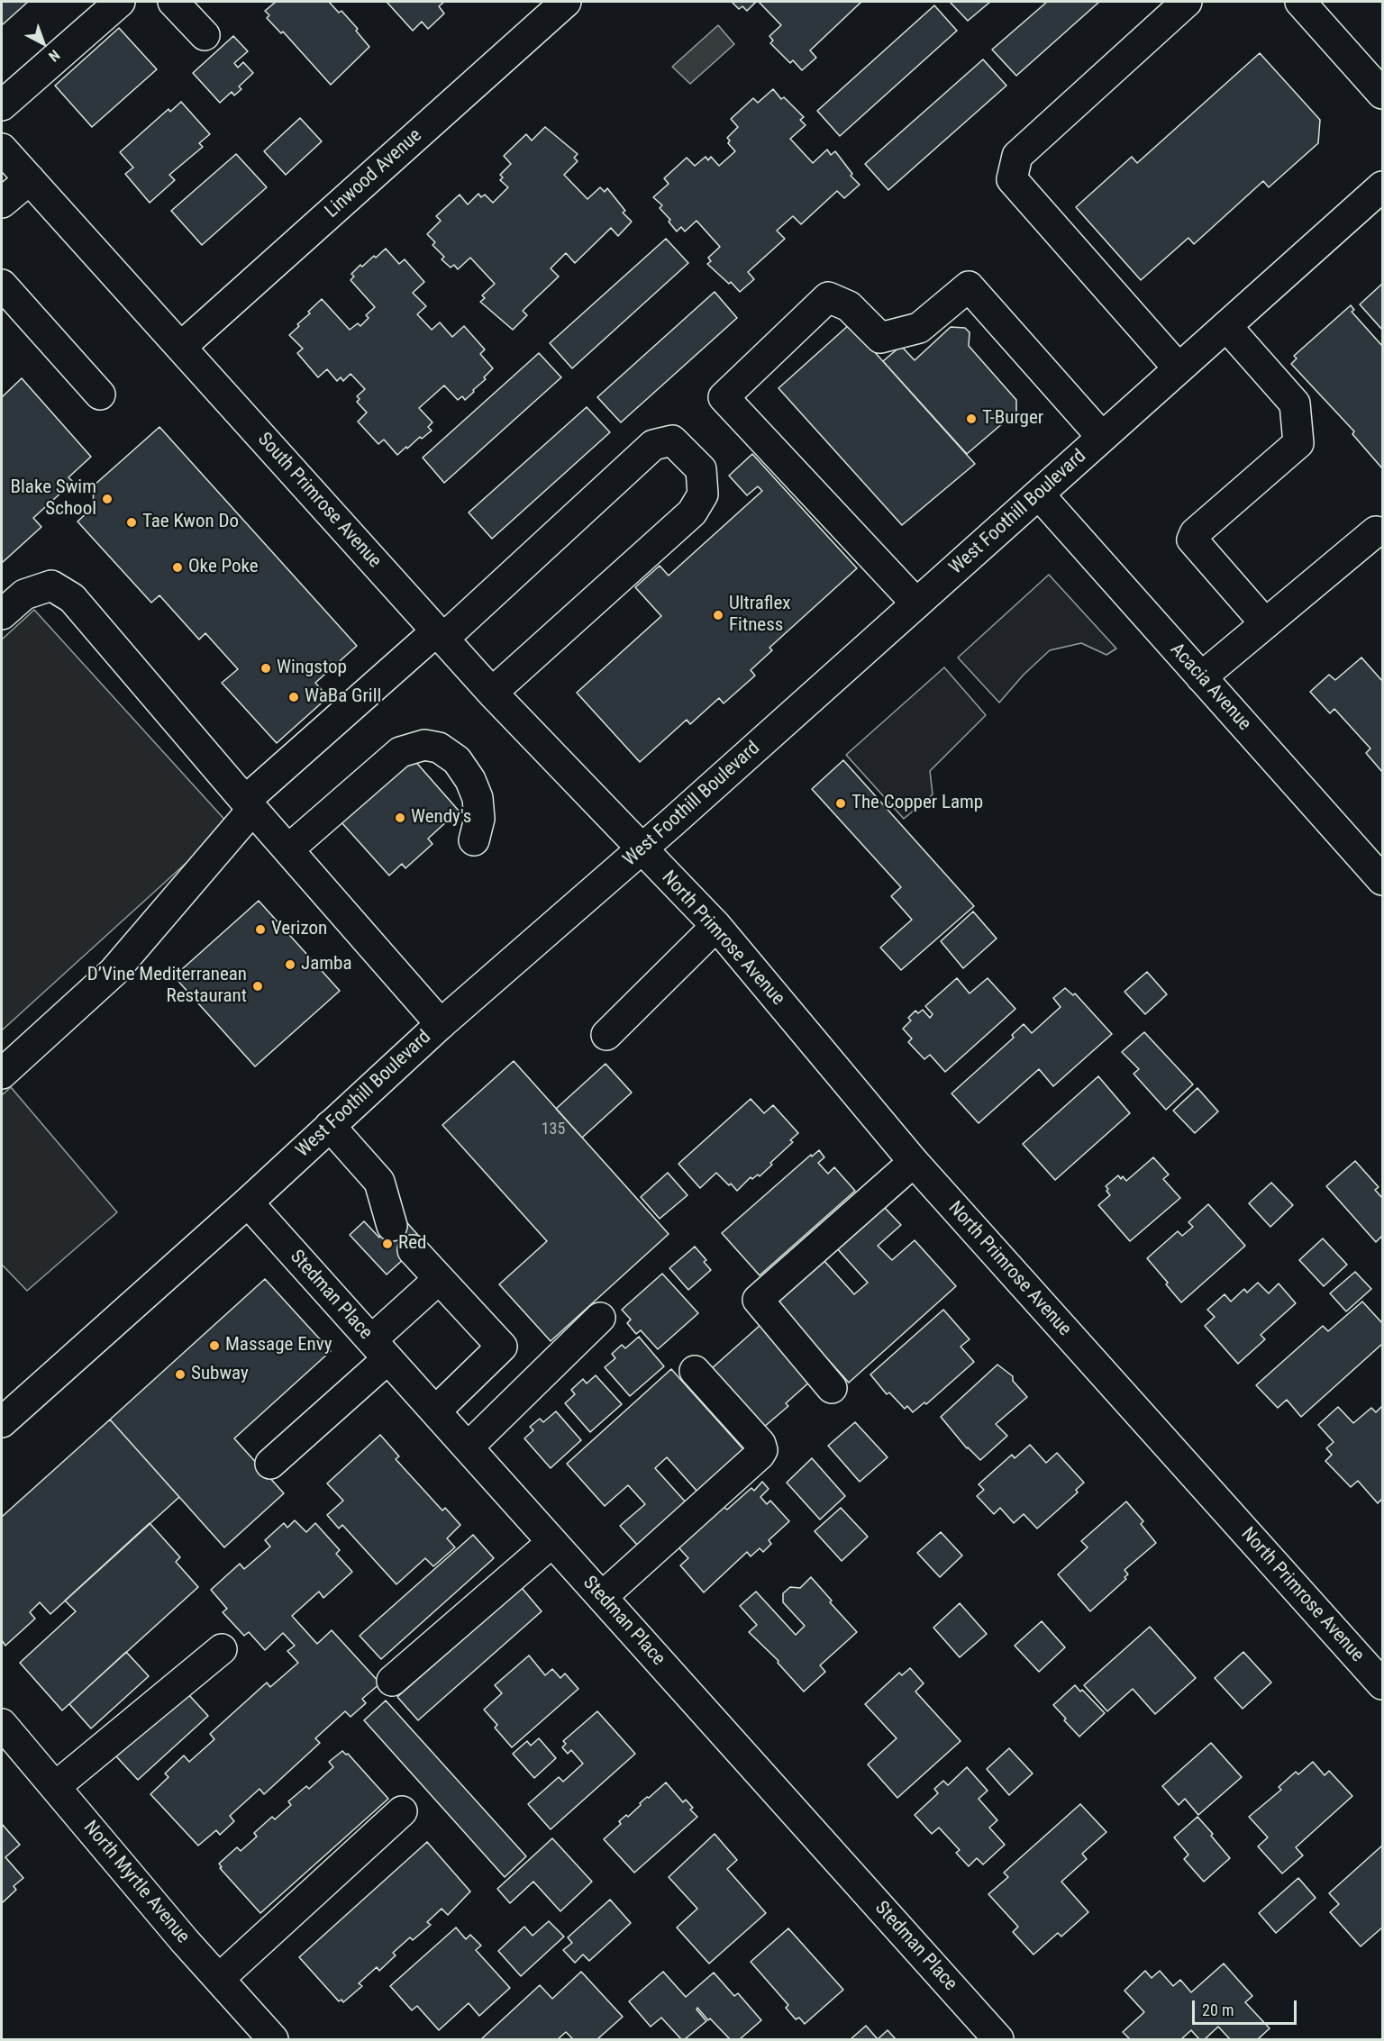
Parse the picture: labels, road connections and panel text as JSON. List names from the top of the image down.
{
  "streets": {
    "street": [
      "Linwood Avenue",
      "South Primrose Avenue",
      "West Foothill Boulevard",
      "Acacia Avenue",
      "North Primrose Avenue",
      "Stedman Place",
      "North Myrtle Avenue"
    ]
  },
  "crossings": [
    ["Linwood Avenue", "South Primrose Avenue"],
    ["South Primrose Avenue", "West Foothill Boulevard"],
    ["South Primrose Avenue", "North Primrose Avenue"],
    ["West Foothill Boulevard", "Acacia Avenue"],
    ["West Foothill Boulevard", "North Primrose Avenue"],
    ["West Foothill Boulevard", "Stedman Place"]
  ],
  "places": [
    "T-Burger",
    "Blake Swim School",
    "Tae Kwon Do",
    "Oke Poke",
    "Ultraflex Fitness",
    "Wingstop",
    "WaBa Grill",
    "The Copper Lamp",
    "Wendy's",
    "Verizon",
    "Jamba",
    "D’Vine Mediterranean Restaurant",
    "Red",
    "Massage Envy",
    "Subway"
  ],
  "house_numbers": ["135"],
  "scale_bar": "20 m",
  "north": "bottom right"
}
